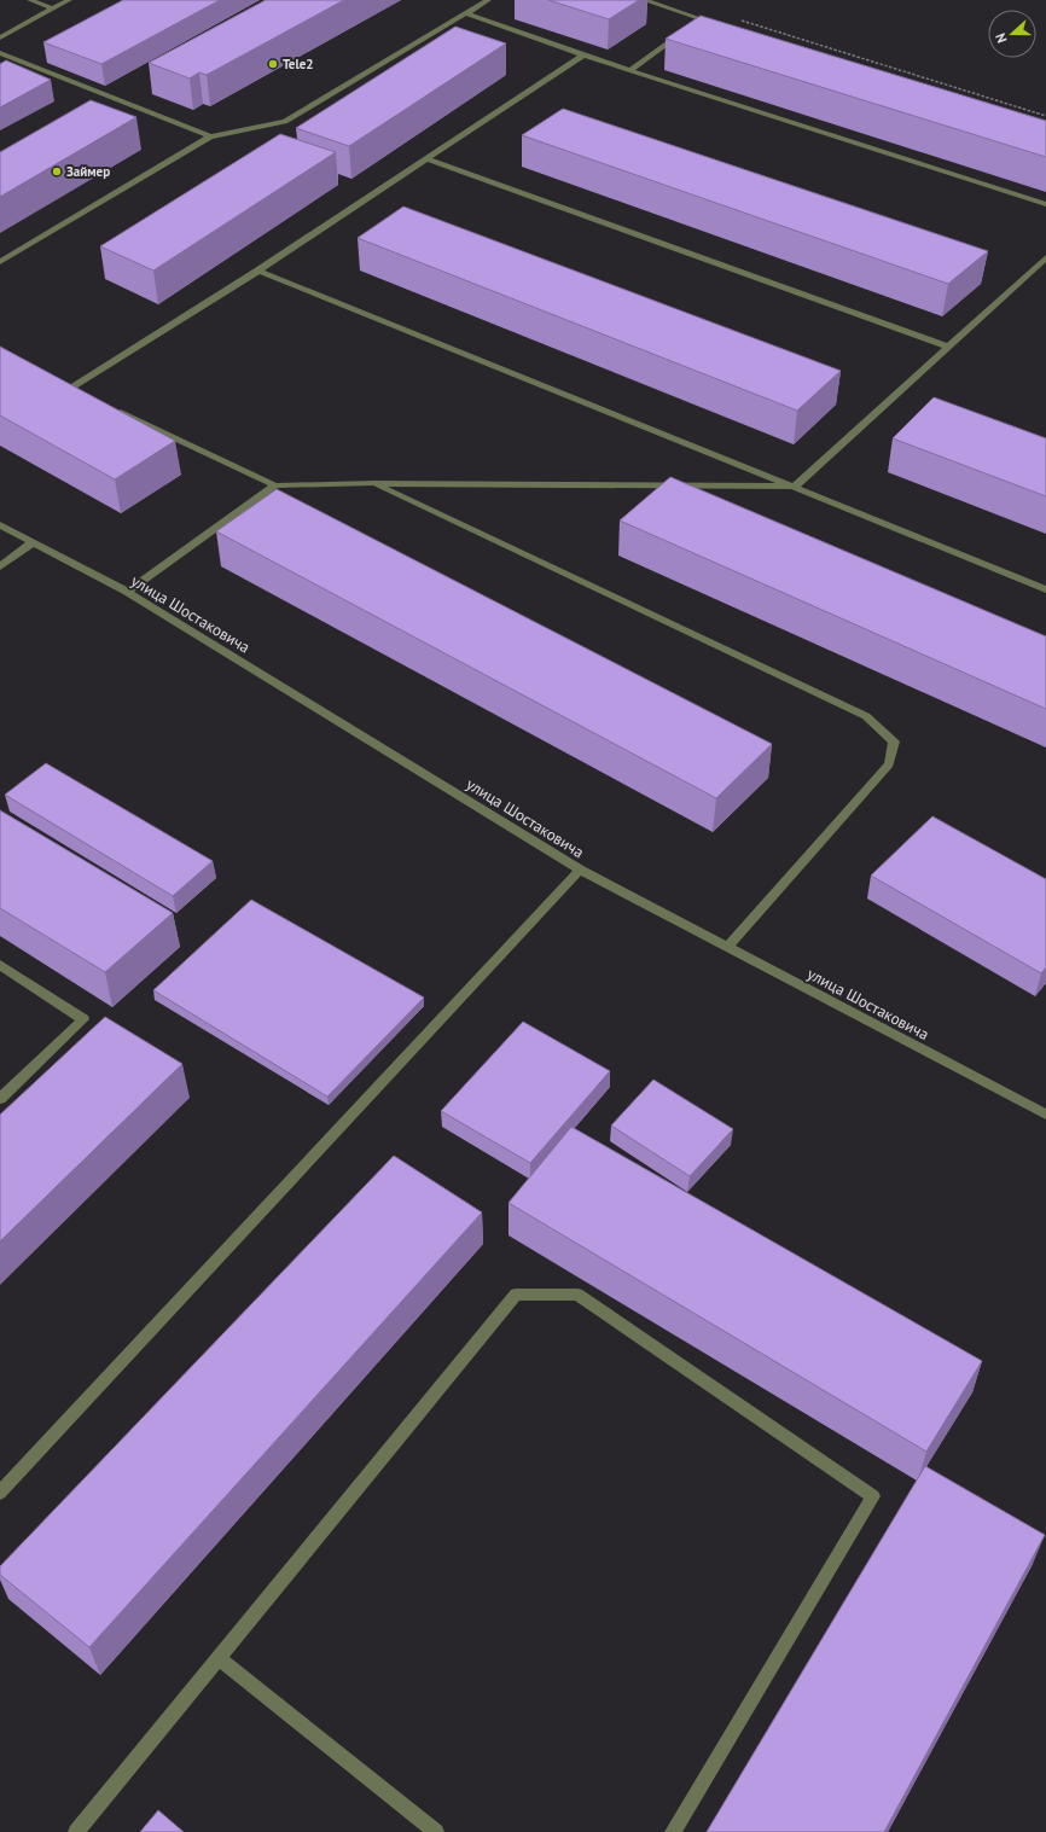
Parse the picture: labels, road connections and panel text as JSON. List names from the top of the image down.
{
  "streets": {
    "street": ["улица Шостаковича"]
  },
  "places": ["Tele2", "Займер"],
  "north": "left"
}
